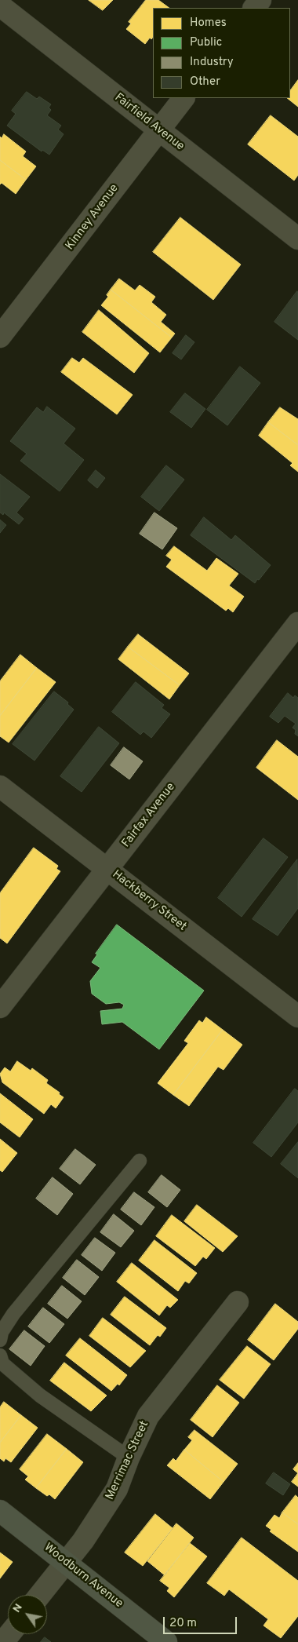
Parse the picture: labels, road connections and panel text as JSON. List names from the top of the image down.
{
  "streets": {
    "street": [
      "Fairfield Avenue",
      "Kinney Avenue",
      "Fairfax Avenue",
      "Hackberry Street",
      "Merrimac Street",
      "Woodburn Avenue"
    ]
  },
  "crossings": [
    ["Fairfield Avenue", "Kinney Avenue"],
    ["Fairfax Avenue", "Hackberry Street"],
    ["Merrimac Street", "Woodburn Avenue"]
  ],
  "legend": [
    "Homes",
    "Public",
    "Industry",
    "Other"
  ],
  "scale_bar": "20 m",
  "north": "top left"
}
